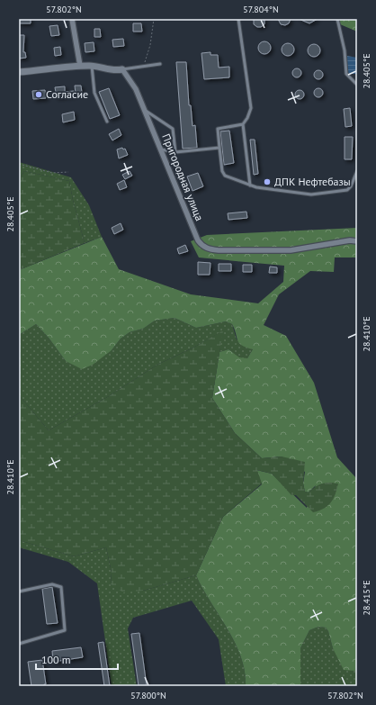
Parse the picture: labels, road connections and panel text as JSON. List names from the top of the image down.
{
  "streets": {
    "street": ["Пригородная улица"]
  },
  "places": ["Согласие", "ДПК Нефтебазы"],
  "scale_bar": "100 m",
  "coordinates": [
    "57.802°N",
    "57.804°N",
    "28.405°E",
    "28.410°E",
    "28.415°E",
    "57.800°N"
  ]
}
